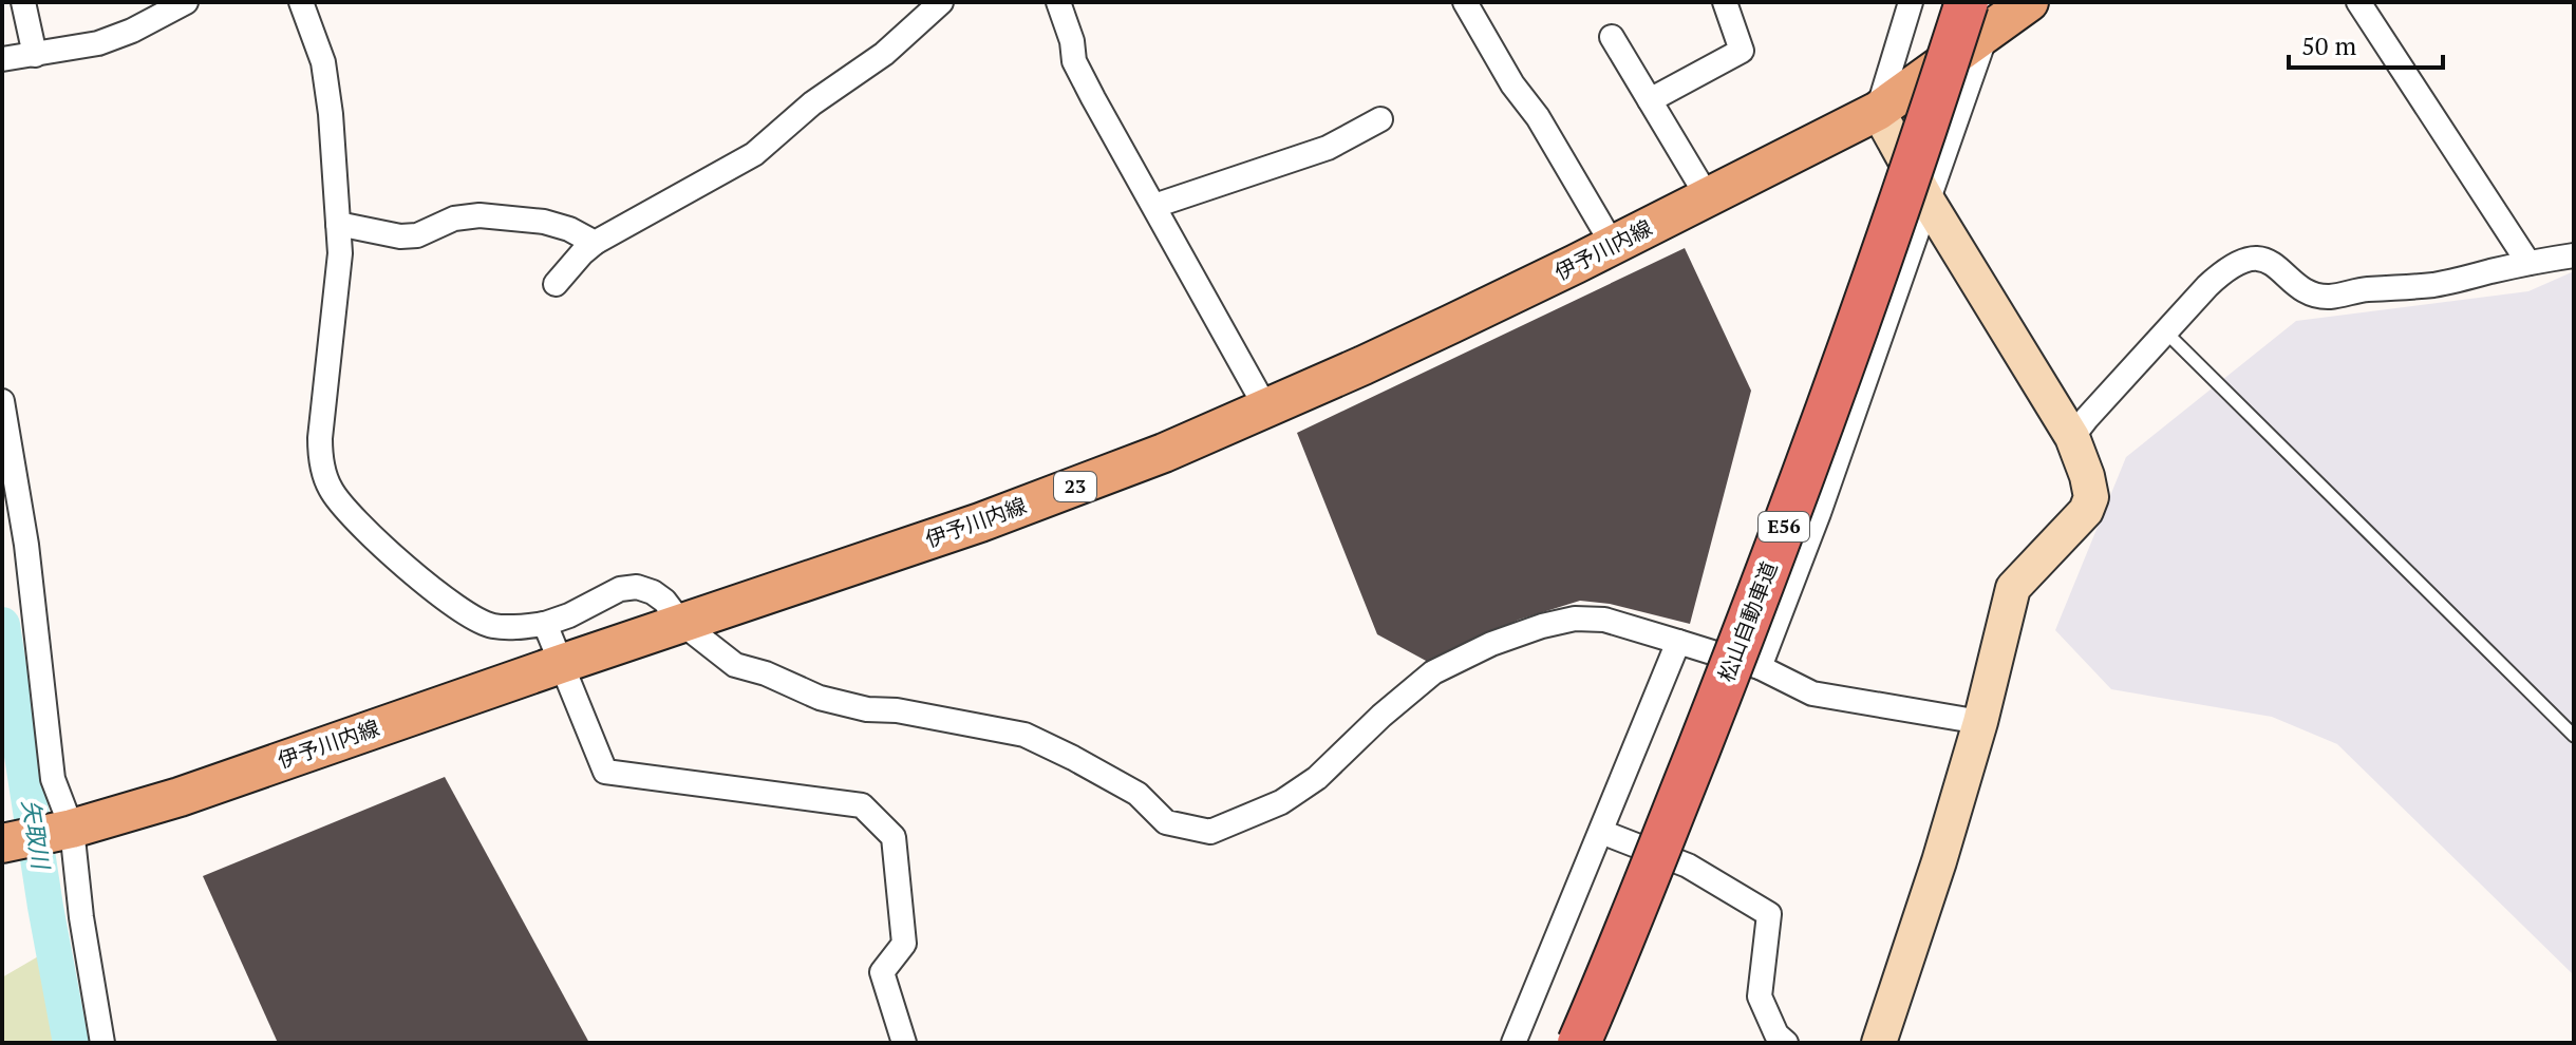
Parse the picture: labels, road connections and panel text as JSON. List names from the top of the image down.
{
  "streets": {
    "highway": ["E56", "松山自動車道"],
    "main road": ["伊予川内線", "23"]
  },
  "crossings": [
    ["伊予川内線", "松山自動車道"]
  ],
  "water": ["矢取川"],
  "scale_bar": "50 m"
}
